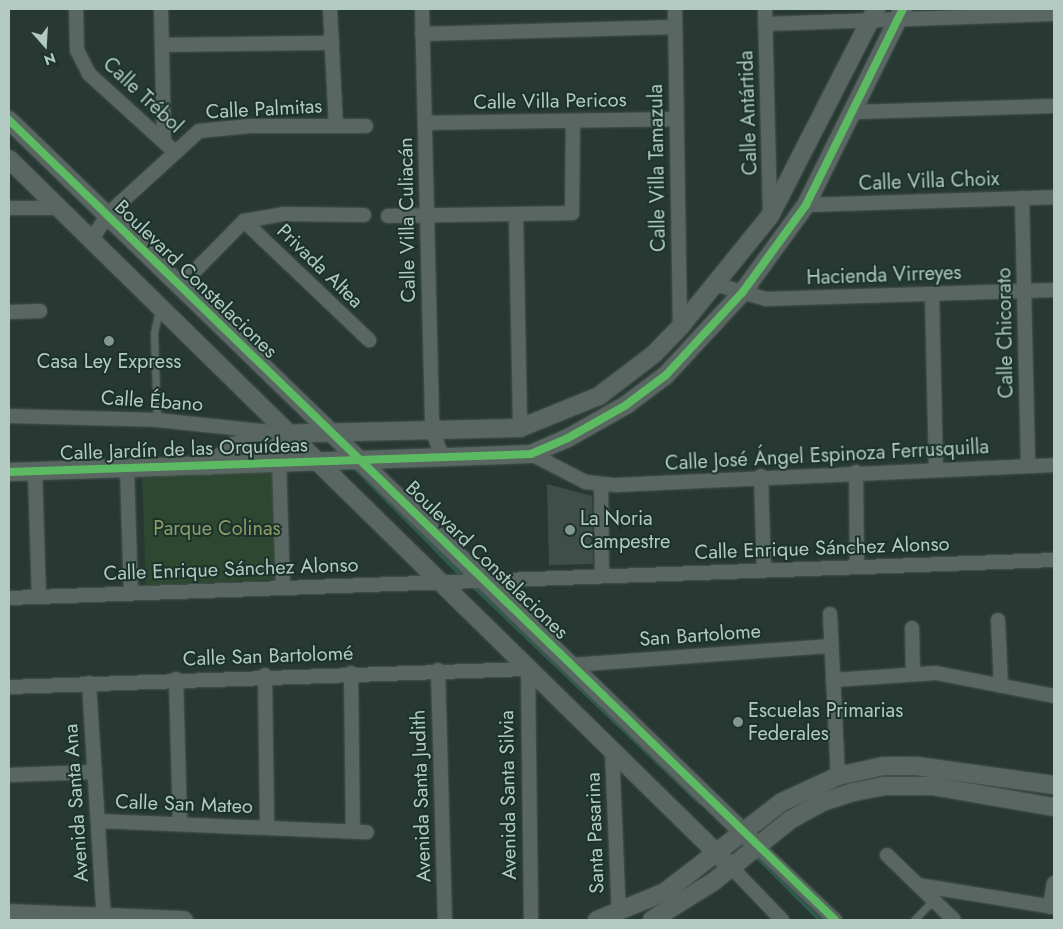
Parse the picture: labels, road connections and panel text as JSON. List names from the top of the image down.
{
  "streets": {
    "street": [
      "Calle Trébol",
      "Calle Villa Pericos",
      "Calle Palmitas",
      "Calle Antártida",
      "Calle Villa Tamazula",
      "Calle Villa Choix",
      "Calle Villa Culiacán",
      "Privada Altea",
      "Hacienda Virreyes",
      "Boulevard Constelaciones",
      "Calle Chicorato",
      "Calle Ébano",
      "Calle Jardín de las Orquídeas",
      "Calle José Ángel Espinoza Ferrusquilla",
      "Calle Enrique Sánchez Alonso",
      "San Bartolome",
      "Calle San Bartolomé",
      "Avenida Santa Silvia",
      "Avenida Santa Judith",
      "Avenida Santa Ana",
      "Calle San Mateo",
      "Santa Pasarina"
    ]
  },
  "crossings": [
    ["Calle Trébol", "Calle Palmitas"],
    ["Calle Villa Pericos", "Calle Villa Tamazula"],
    ["Calle Villa Pericos", "Calle Villa Culiacán"],
    ["Calle Palmitas", "Boulevard Constelaciones"],
    ["Calle Villa Choix", "Calle Chicorato"],
    ["Calle Villa Culiacán", "Calle Jardín de las Orquídeas"],
    ["Hacienda Virreyes", "Calle Chicorato"],
    ["Boulevard Constelaciones", "Calle Ébano"],
    ["Boulevard Constelaciones", "Calle Jardín de las Orquídeas"],
    ["Boulevard Constelaciones", "Calle Enrique Sánchez Alonso"],
    ["Boulevard Constelaciones", "San Bartolome"],
    ["Boulevard Constelaciones", "Calle San Bartolomé"],
    ["Boulevard Constelaciones", "Avenida Santa Silvia"],
    ["Boulevard Constelaciones", "Santa Pasarina"],
    ["Calle Chicorato", "Calle José Ángel Espinoza Ferrusquilla"],
    ["Calle Ébano", "Calle Jardín de las Orquídeas"],
    ["Calle Jardín de las Orquídeas", "Calle José Ángel Espinoza Ferrusquilla"],
    ["Calle San Bartolomé", "Avenida Santa Silvia"],
    ["Calle San Bartolomé", "Avenida Santa Judith"],
    ["Calle San Bartolomé", "Avenida Santa Ana"],
    ["Calle San Bartolomé", "Calle San Mateo"],
    ["Avenida Santa Ana", "Calle San Mateo"]
  ],
  "parks": ["Parque Colinas"],
  "places": ["Casa Ley Express", "La Noria Campestre", "Escuelas Primarias Federales"],
  "north": "bottom"
}
